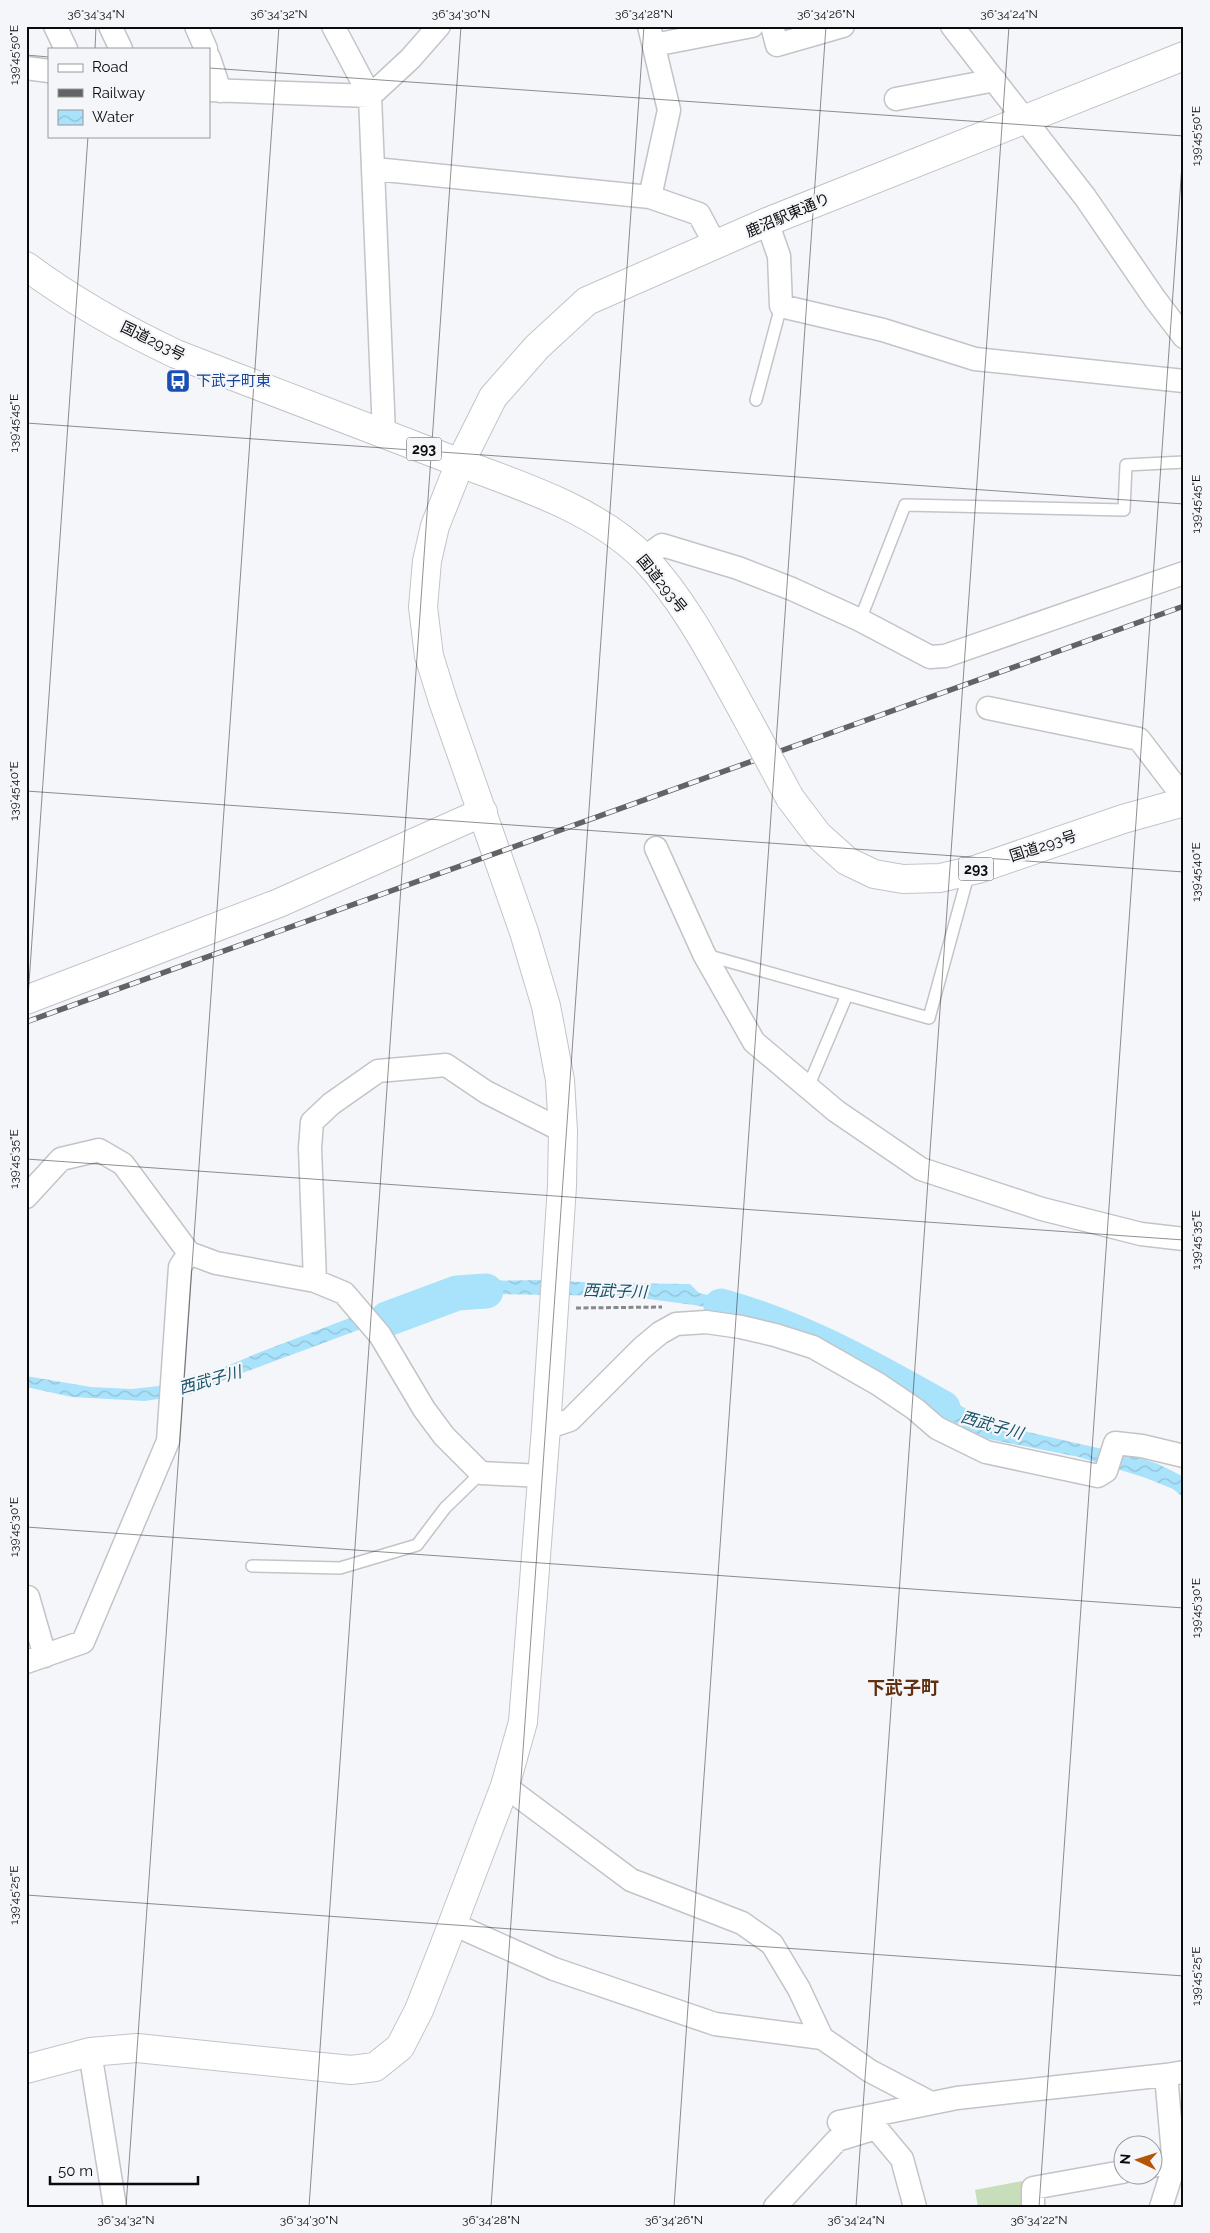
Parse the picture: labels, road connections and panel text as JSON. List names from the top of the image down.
{
  "streets": {
    "main road": ["鹿沼駅東通り", "国道293号", "293"]
  },
  "crossings": [
    ["鹿沼駅東通り", "国道293号"]
  ],
  "districts": ["下武子町"],
  "water": ["西武子川"],
  "places": {
    "bus stop": ["下武子町東"]
  },
  "legend": ["Road", "Railway", "Water"],
  "scale_bar": "50 m",
  "north": "left",
  "coordinates": [
    "36°34'34\"N",
    "36°34'32\"N",
    "36°34'30\"N",
    "36°34'28\"N",
    "36°34'26\"N",
    "36°34'24\"N",
    "139°45'50\"E",
    "139°45'45\"E",
    "139°45'40\"E",
    "139°45'35\"E",
    "139°45'30\"E",
    "139°45'25\"E",
    "36°34'22\"N"
  ]
}
